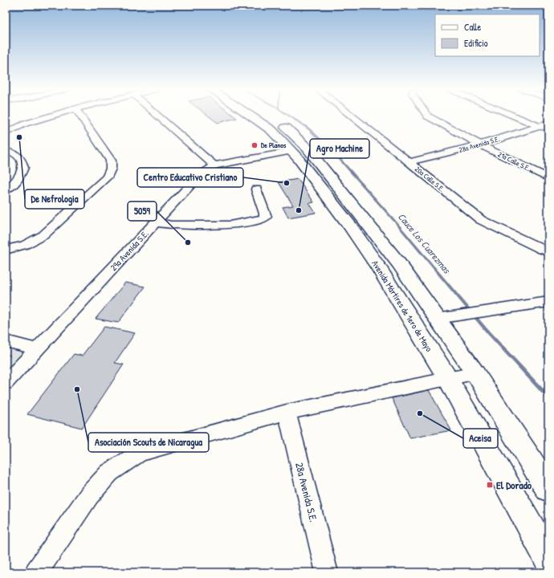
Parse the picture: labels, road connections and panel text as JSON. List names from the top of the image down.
{
  "streets": {
    "main road": ["Avenida Mártires de 1ero de Mayo"],
    "street": [
      "28a Avenida S.E.",
      "21a Calle S.E.",
      "20a Calle S.E.",
      "29a Avenida S.E."
    ]
  },
  "crossings": [
    ["28a Avenida S.E.", "21a Calle S.E."],
    ["28a Avenida S.E.", "20a Calle S.E."],
    ["29a Avenida S.E.", "Avenida Mártires de 1ero de Mayo"]
  ],
  "water": ["Cauce Los Cuarezmas"],
  "places": {
    "other": [
      "De Nefrologia",
      "De Planos",
      "Centro Educativo Cristiano",
      "Agro Machine",
      "5059",
      "Asociación Scouts de Nicaragua",
      "Aceisa"
    ],
    "transit": ["El Dorado"]
  },
  "legend": ["Calle", "Edificio"]
}
